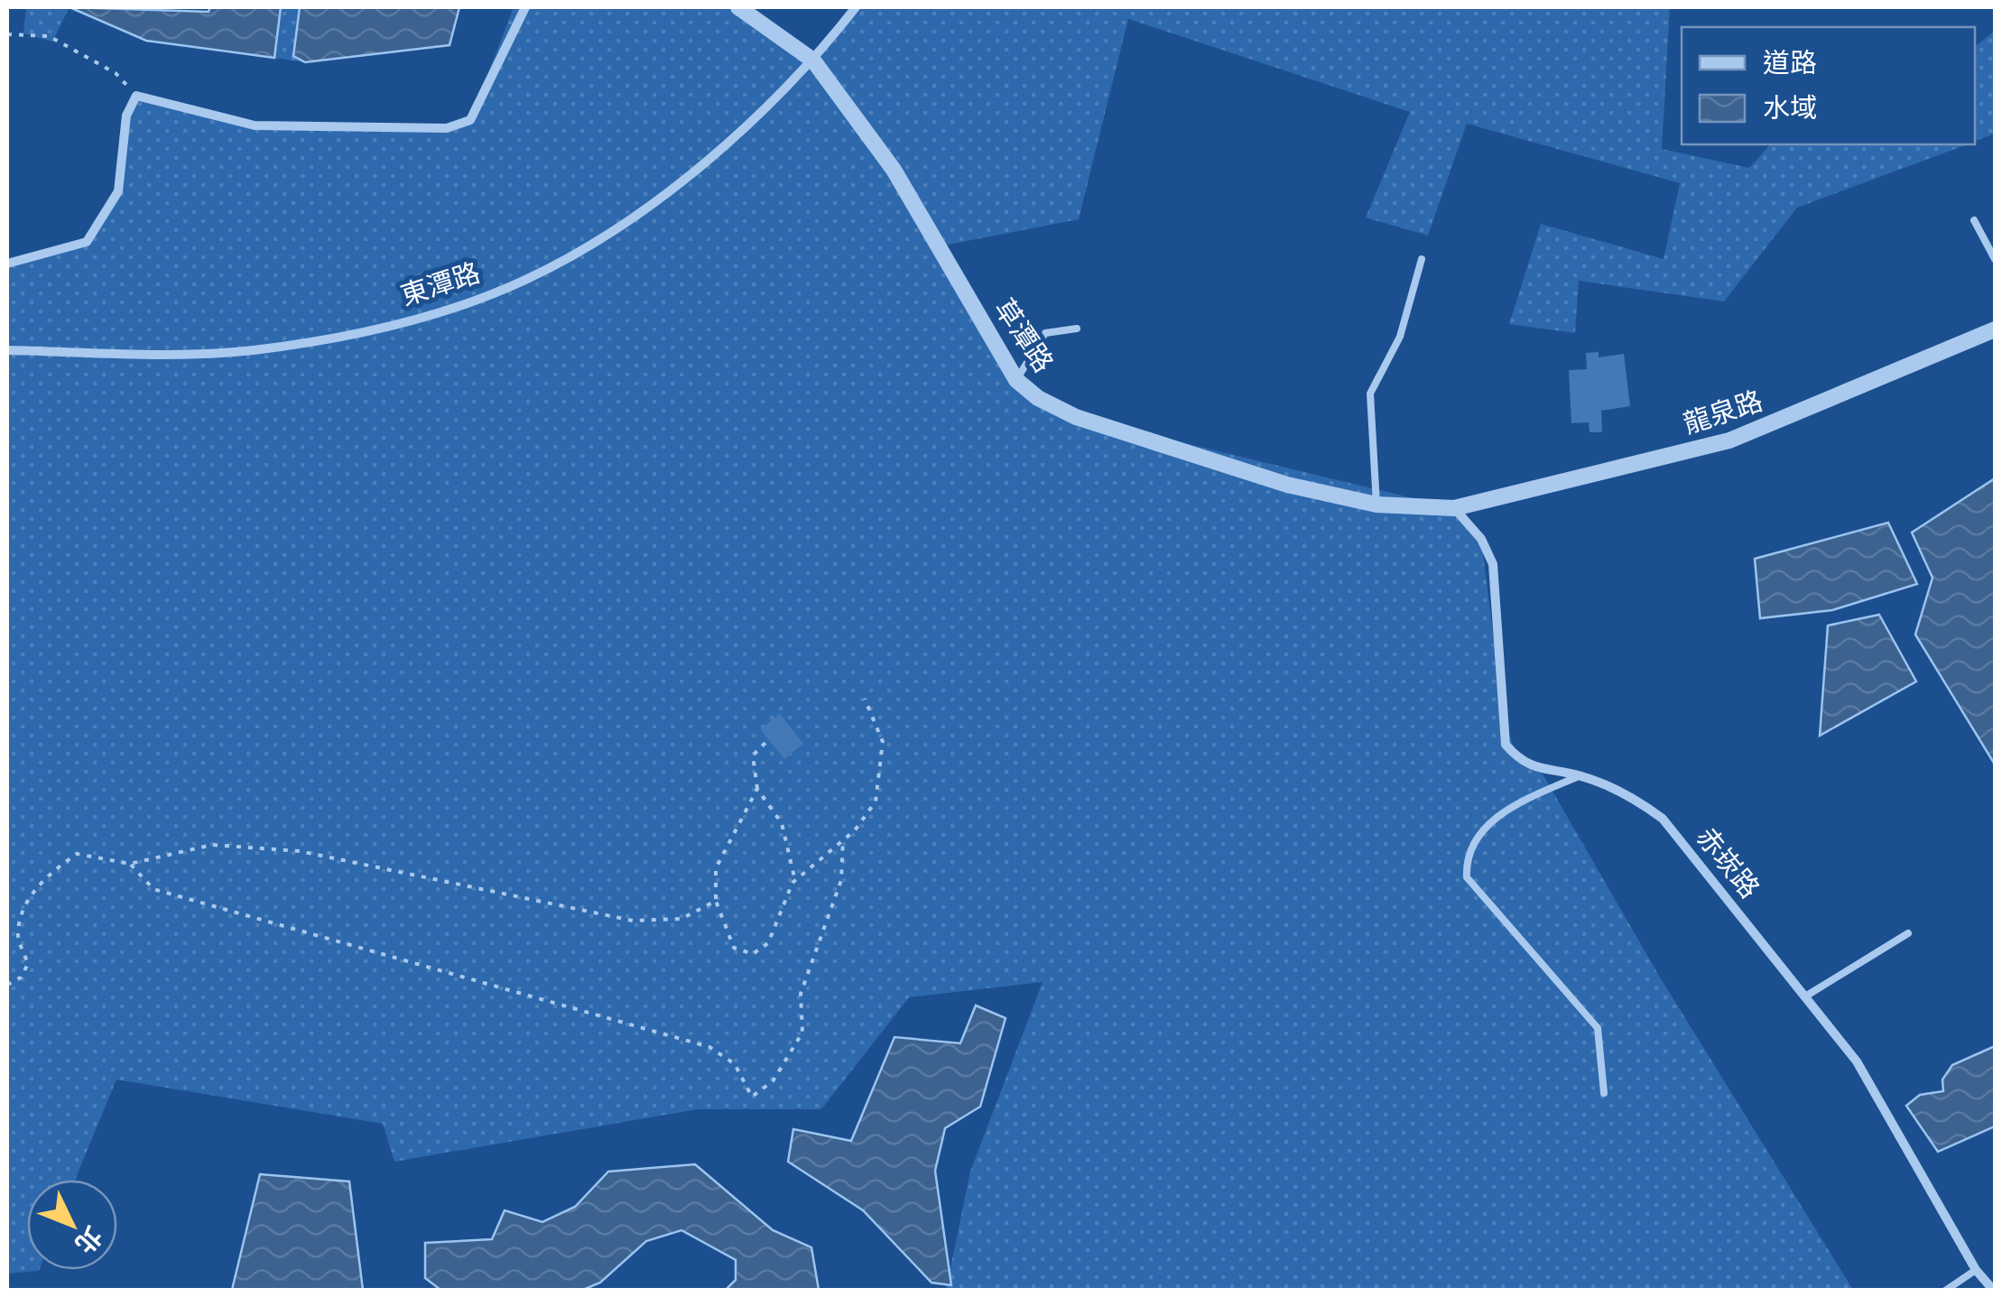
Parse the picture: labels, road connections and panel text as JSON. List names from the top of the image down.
{
  "streets": {
    "street": [
      "東潭路",
      "草潭路",
      "龍泉路",
      "赤崁路"
    ]
  },
  "crossings": [
    ["東潭路", "草潭路"],
    ["草潭路", "龍泉路"],
    ["草潭路", "赤崁路"],
    ["龍泉路", "赤崁路"]
  ],
  "legend": ["道路", "水域"],
  "north": "bottom right"
}
